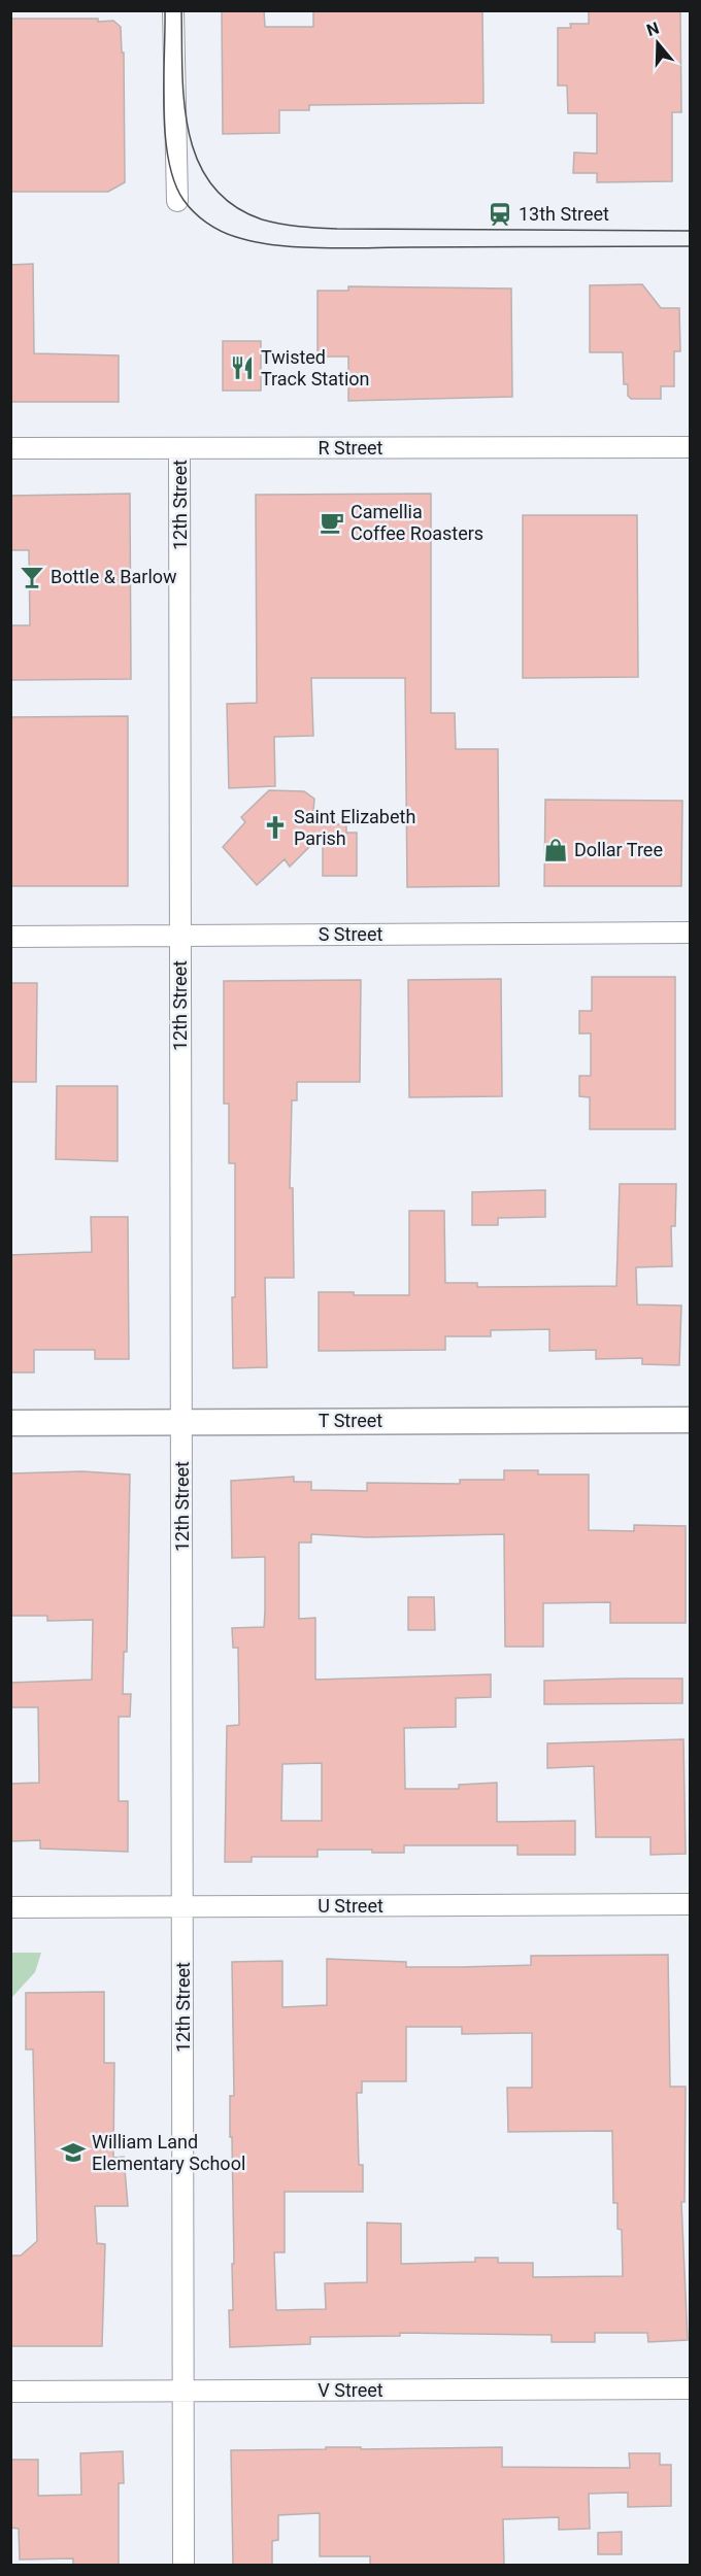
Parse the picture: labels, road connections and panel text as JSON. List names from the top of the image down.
{
  "streets": {
    "street": [
      "R Street",
      "12th Street",
      "S Street",
      "T Street",
      "U Street",
      "V Street"
    ]
  },
  "crossings": [
    ["R Street", "12th Street"],
    ["12th Street", "S Street"],
    ["12th Street", "T Street"],
    ["12th Street", "U Street"],
    ["12th Street", "V Street"]
  ],
  "places": {
    "station": ["13th Street"],
    "restaurant": ["Twisted Track Station"],
    "cafe": ["Camellia Coffee Roasters"],
    "bar": ["Bottle & Barlow"],
    "church": ["Saint Elizabeth Parish"],
    "shop": ["Dollar Tree"],
    "school or university": ["William Land Elementary School"]
  },
  "north": "top"
}
